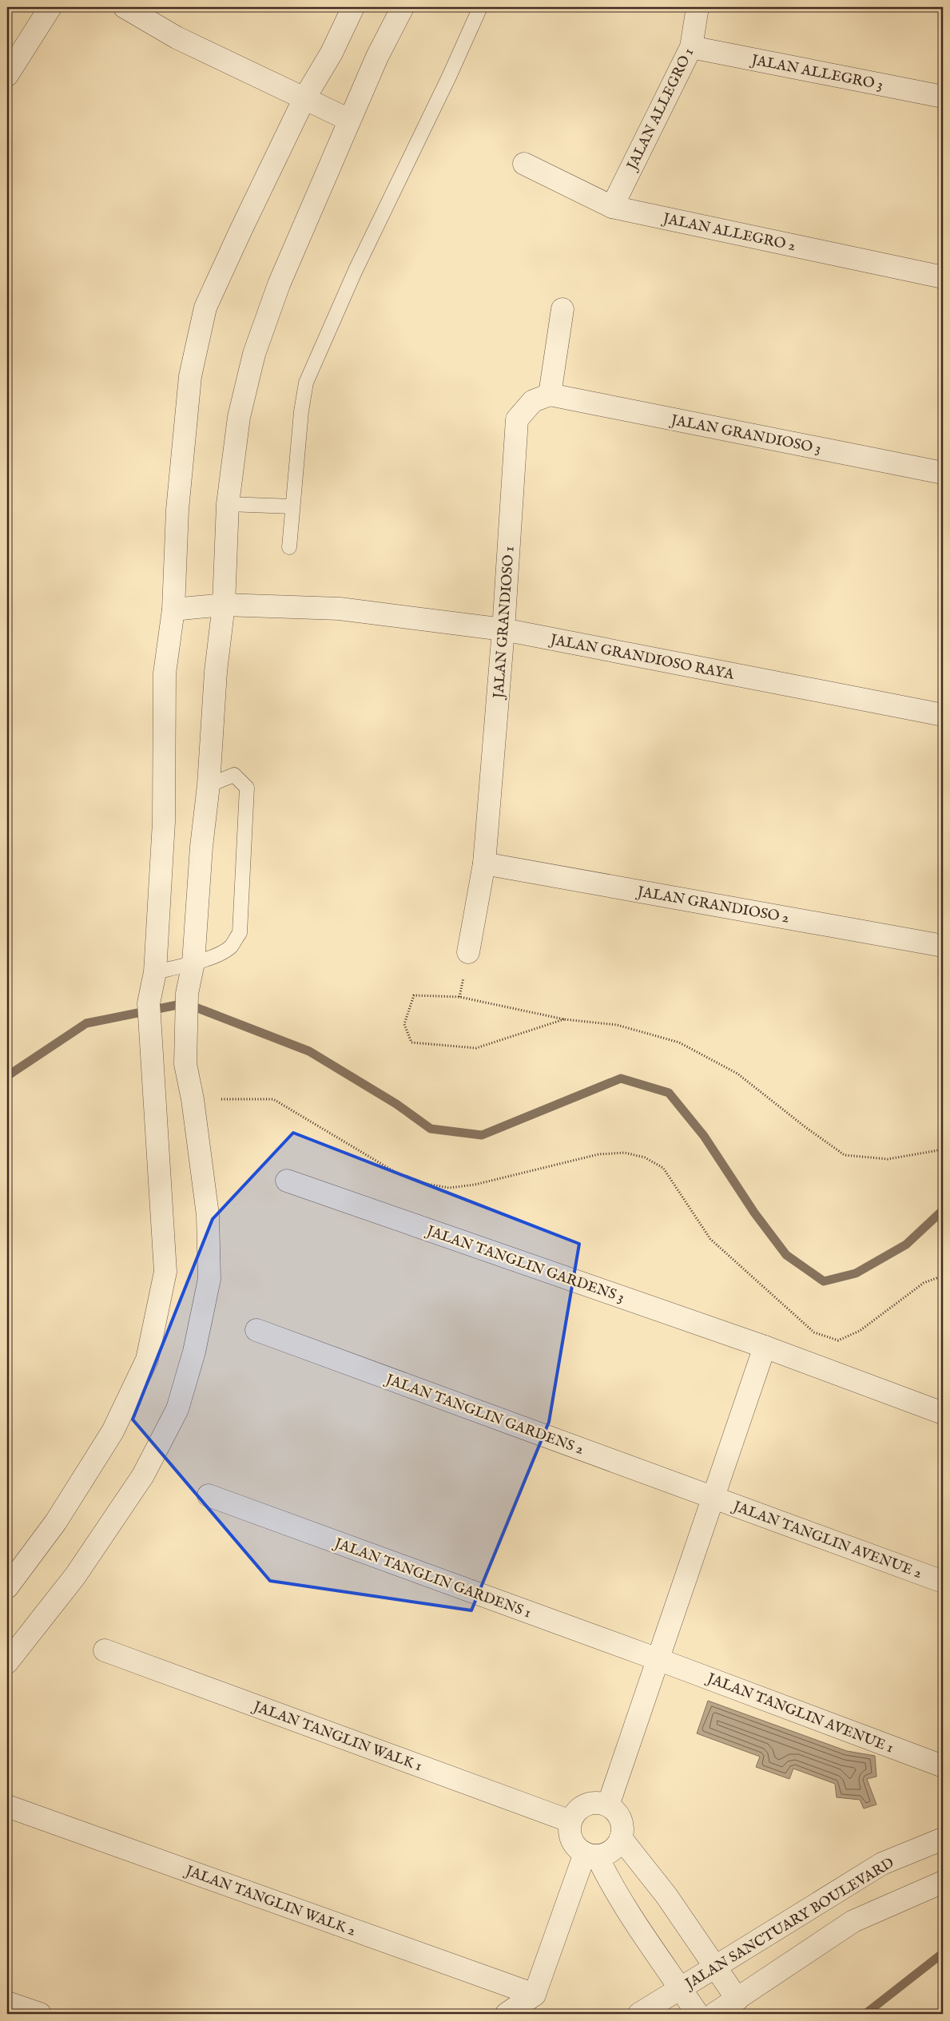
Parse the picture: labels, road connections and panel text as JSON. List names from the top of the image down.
{
  "streets": {
    "street": [
      "JALAN ALLEGRO 3",
      "JALAN ALLEGRO 1",
      "JALAN ALLEGRO 2",
      "JALAN GRANDIOSO 3",
      "JALAN GRANDIOSO 1",
      "JALAN GRANDIOSO RAYA",
      "JALAN GRANDIOSO 2",
      "JALAN TANGLIN GARDENS 3",
      "JALAN TANGLIN GARDENS 2",
      "JALAN TANGLIN AVENUE 2",
      "JALAN TANGLIN GARDENS 1",
      "JALAN TANGLIN AVENUE 1",
      "JALAN TANGLIN WALK 1",
      "JALAN TANGLIN WALK 2",
      "JALAN SANCTUARY BOULEVARD"
    ]
  },
  "crossings": [
    ["JALAN ALLEGRO 3", "JALAN ALLEGRO 1"],
    ["JALAN ALLEGRO 1", "JALAN ALLEGRO 2"],
    ["JALAN GRANDIOSO 3", "JALAN GRANDIOSO 1"],
    ["JALAN GRANDIOSO 1", "JALAN GRANDIOSO RAYA"],
    ["JALAN GRANDIOSO 1", "JALAN GRANDIOSO 2"],
    ["JALAN TANGLIN GARDENS 2", "JALAN TANGLIN AVENUE 2"],
    ["JALAN TANGLIN GARDENS 1", "JALAN TANGLIN AVENUE 1"]
  ]
}
